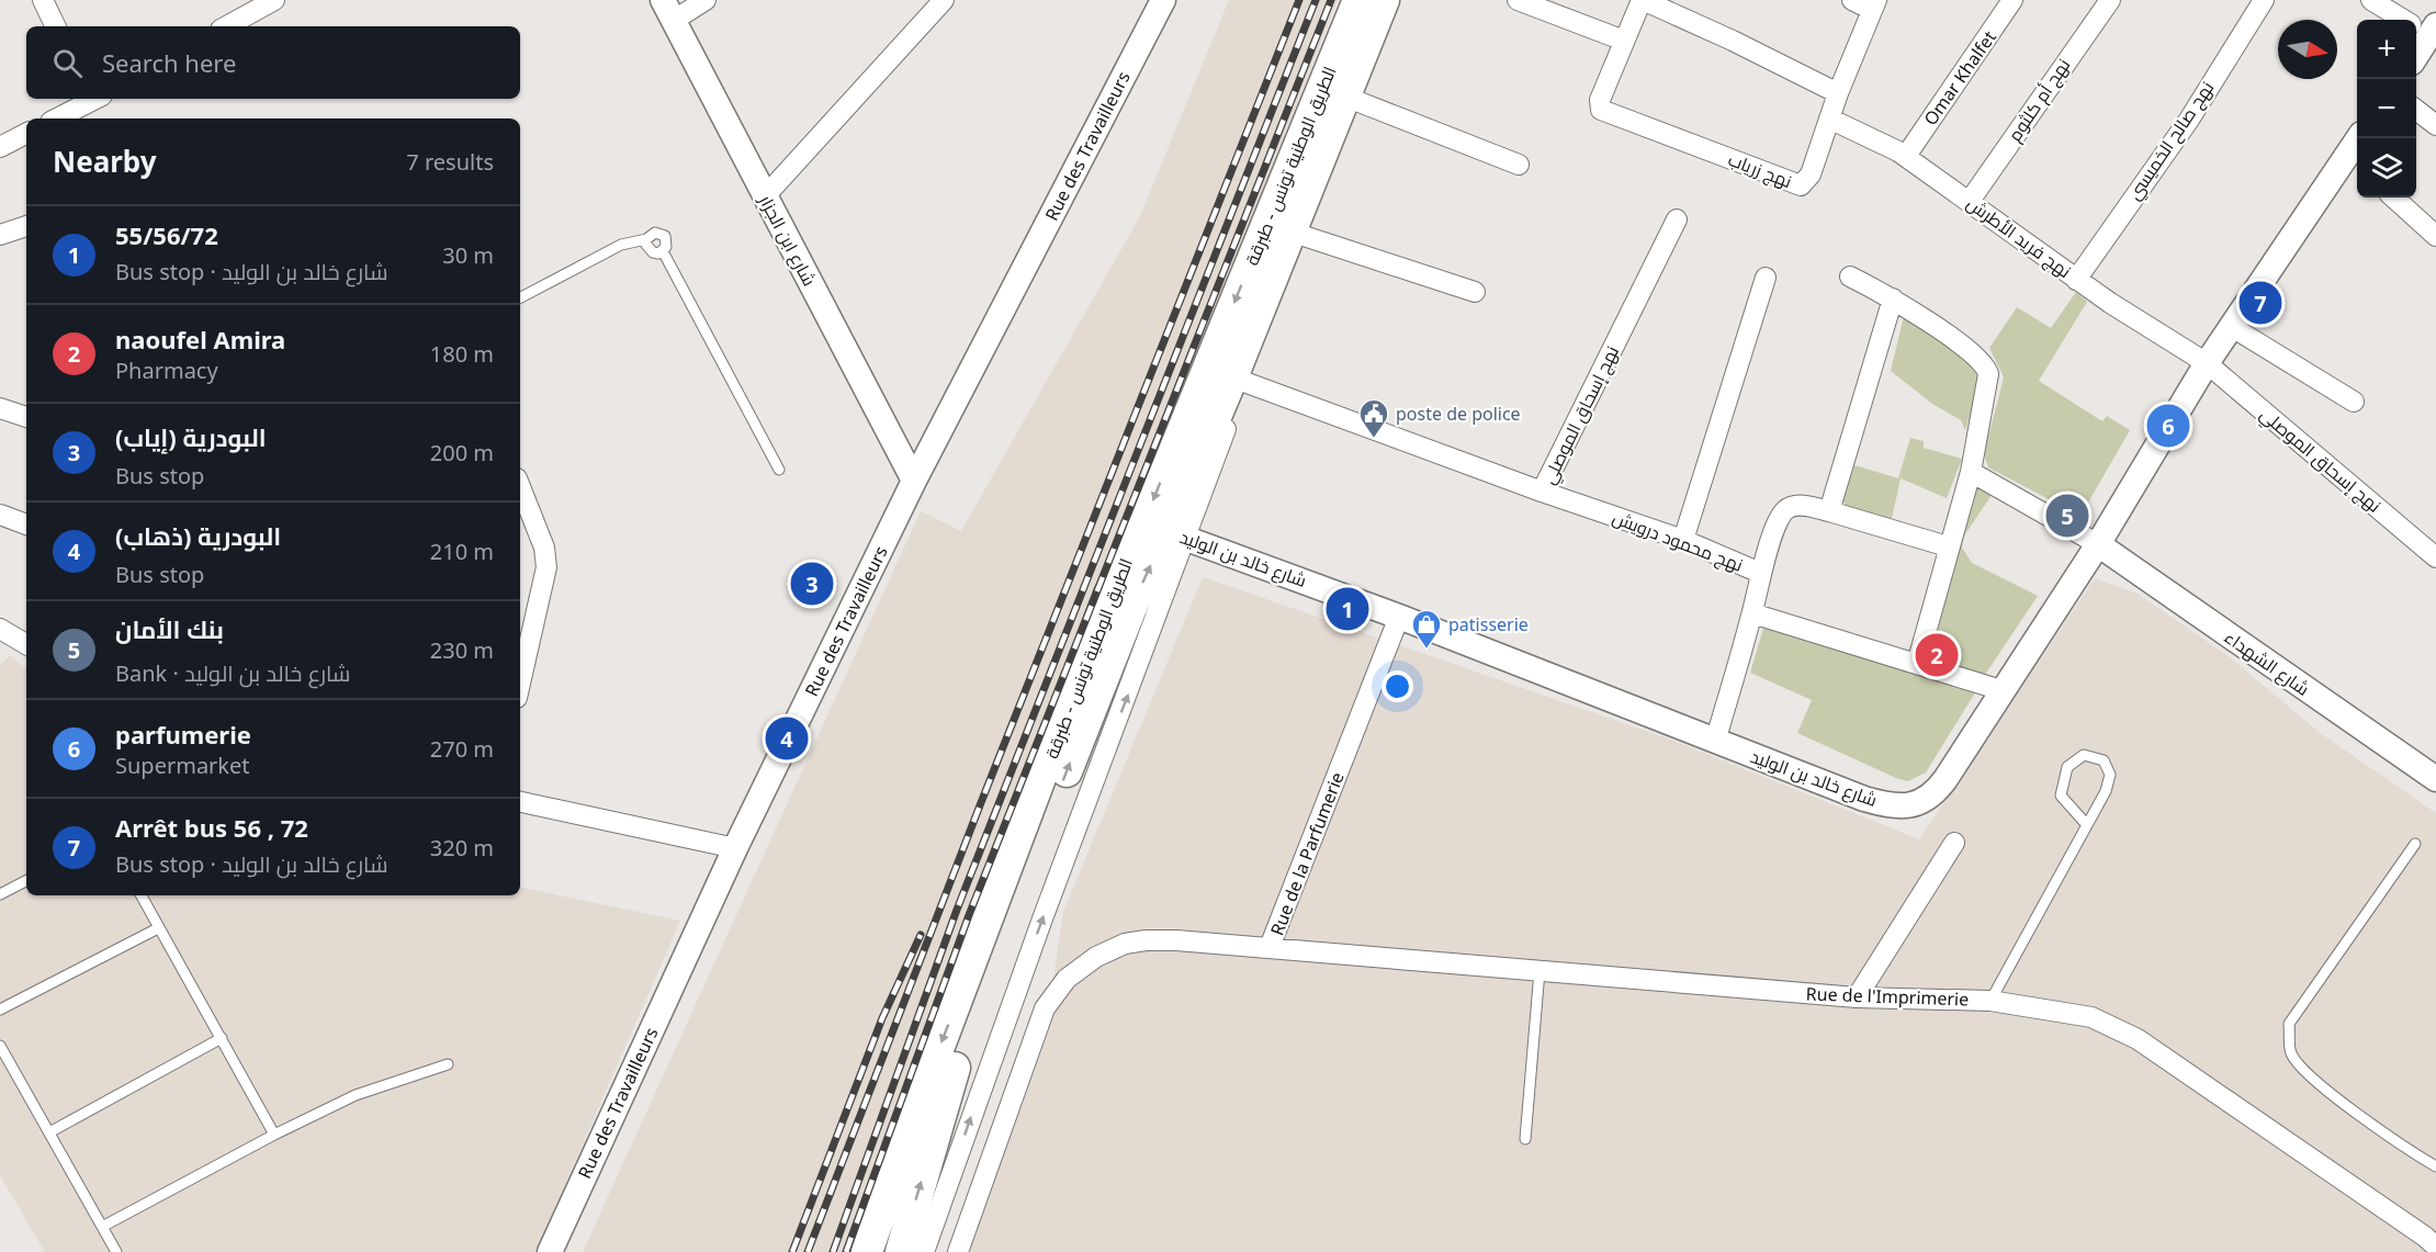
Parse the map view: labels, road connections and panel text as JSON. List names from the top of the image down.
{
  "streets": {
    "main road": ["الطريق الوطنية تونس - طبرقة"],
    "street": [
      "Omar Khalfet",
      "نهج أم كلثوم",
      "نهج صالح الخميسي",
      "Rue des Travailleurs",
      "نهج زرياب",
      "نهج فريد الأطرش",
      "شارع ابن الجزار",
      "نهج إسحاق الموصلي",
      "نهج محمود درويش",
      "شارع خالد بن الوليد",
      "شارع الشهداء",
      "Rue de la Parfumerie",
      "Rue de l'Imprimerie"
    ]
  },
  "crossings": [
    ["Omar Khalfet", "نهج فريد الأطرش"],
    ["نهج أم كلثوم", "نهج فريد الأطرش"],
    ["نهج صالح الخميسي", "نهج فريد الأطرش"],
    ["Rue des Travailleurs", "شارع ابن الجزار"],
    ["الطريق الوطنية تونس - طبرقة", "نهج إسحاق الموصلي"],
    ["الطريق الوطنية تونس - طبرقة", "شارع خالد بن الوليد"],
    ["نهج زرياب", "نهج فريد الأطرش"],
    ["نهج فريد الأطرش", "نهج إسحاق الموصلي"],
    ["نهج فريد الأطرش", "شارع خالد بن الوليد"],
    ["نهج إسحاق الموصلي", "نهج محمود درويش"],
    ["نهج إسحاق الموصلي", "شارع خالد بن الوليد"],
    ["نهج محمود درويش", "شارع خالد بن الوليد"],
    ["شارع خالد بن الوليد", "شارع الشهداء"],
    ["شارع خالد بن الوليد", "Rue de la Parfumerie"],
    ["Rue de la Parfumerie", "Rue de l'Imprimerie"]
  ],
  "places": {
    "public building": ["poste de police"],
    "shop": ["patisserie"]
  },
  "north": "right",
  "page": {
    "map_buttons": ["+", "−"],
    "search": "Search here",
    "heading": ["Nearby", "7 results"],
    "list": [
      {
        "mark": "1",
        "name": "55/56/72",
        "note": "Bus stop · شارع خالد بن الوليد",
        "value": "30 m"
      },
      {
        "mark": "2",
        "name": "naoufel Amira",
        "note": "Pharmacy",
        "value": "180 m"
      },
      {
        "mark": "3",
        "name": "البودرية (إياب)",
        "note": "Bus stop",
        "value": "200 m"
      },
      {
        "mark": "4",
        "name": "البودرية (ذهاب)",
        "note": "Bus stop",
        "value": "210 m"
      },
      {
        "mark": "5",
        "name": "بنك الأمان",
        "note": "Bank · شارع خالد بن الوليد",
        "value": "230 m"
      },
      {
        "mark": "6",
        "name": "parfumerie",
        "note": "Supermarket",
        "value": "270 m"
      },
      {
        "mark": "7",
        "name": "Arrêt bus 56 , 72",
        "note": "Bus stop · شارع خالد بن الوليد",
        "value": "320 m"
      }
    ],
    "pins": [
      "7",
      "6",
      "5",
      "3",
      "1",
      "2",
      "4"
    ]
  }
}
